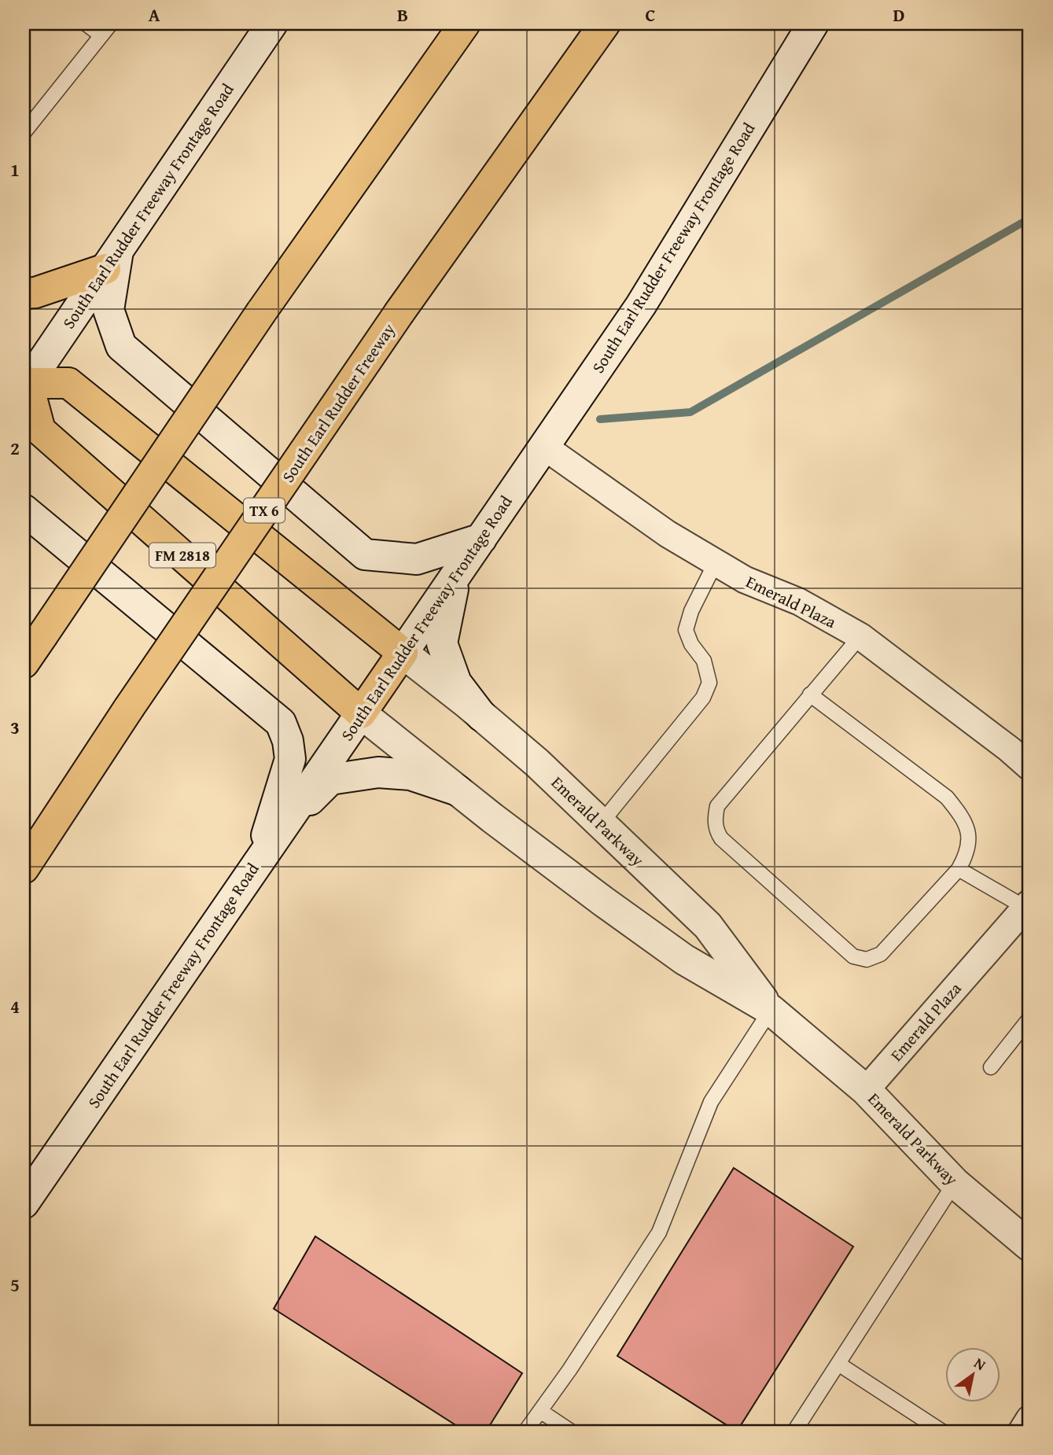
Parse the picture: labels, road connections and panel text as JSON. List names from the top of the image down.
{
  "streets": {
    "main road": [
      "South Earl Rudder Freeway Frontage Road",
      "South Earl Rudder Freeway",
      "TX 6",
      "FM 2818",
      "Emerald Parkway"
    ],
    "street": ["Emerald Plaza"]
  },
  "crossings": [
    ["South Earl Rudder Freeway Frontage Road", "FM 2818"],
    ["South Earl Rudder Freeway Frontage Road", "Emerald Plaza"],
    ["South Earl Rudder Freeway Frontage Road", "Emerald Parkway"],
    ["FM 2818", "Emerald Parkway"],
    ["Emerald Plaza", "Emerald Parkway"]
  ],
  "north": "top right",
  "grid": {
    "columns": [
      "A",
      "B",
      "C",
      "D"
    ],
    "rows": [
      "1",
      "2",
      "3",
      "4",
      "5"
    ]
  }
}
